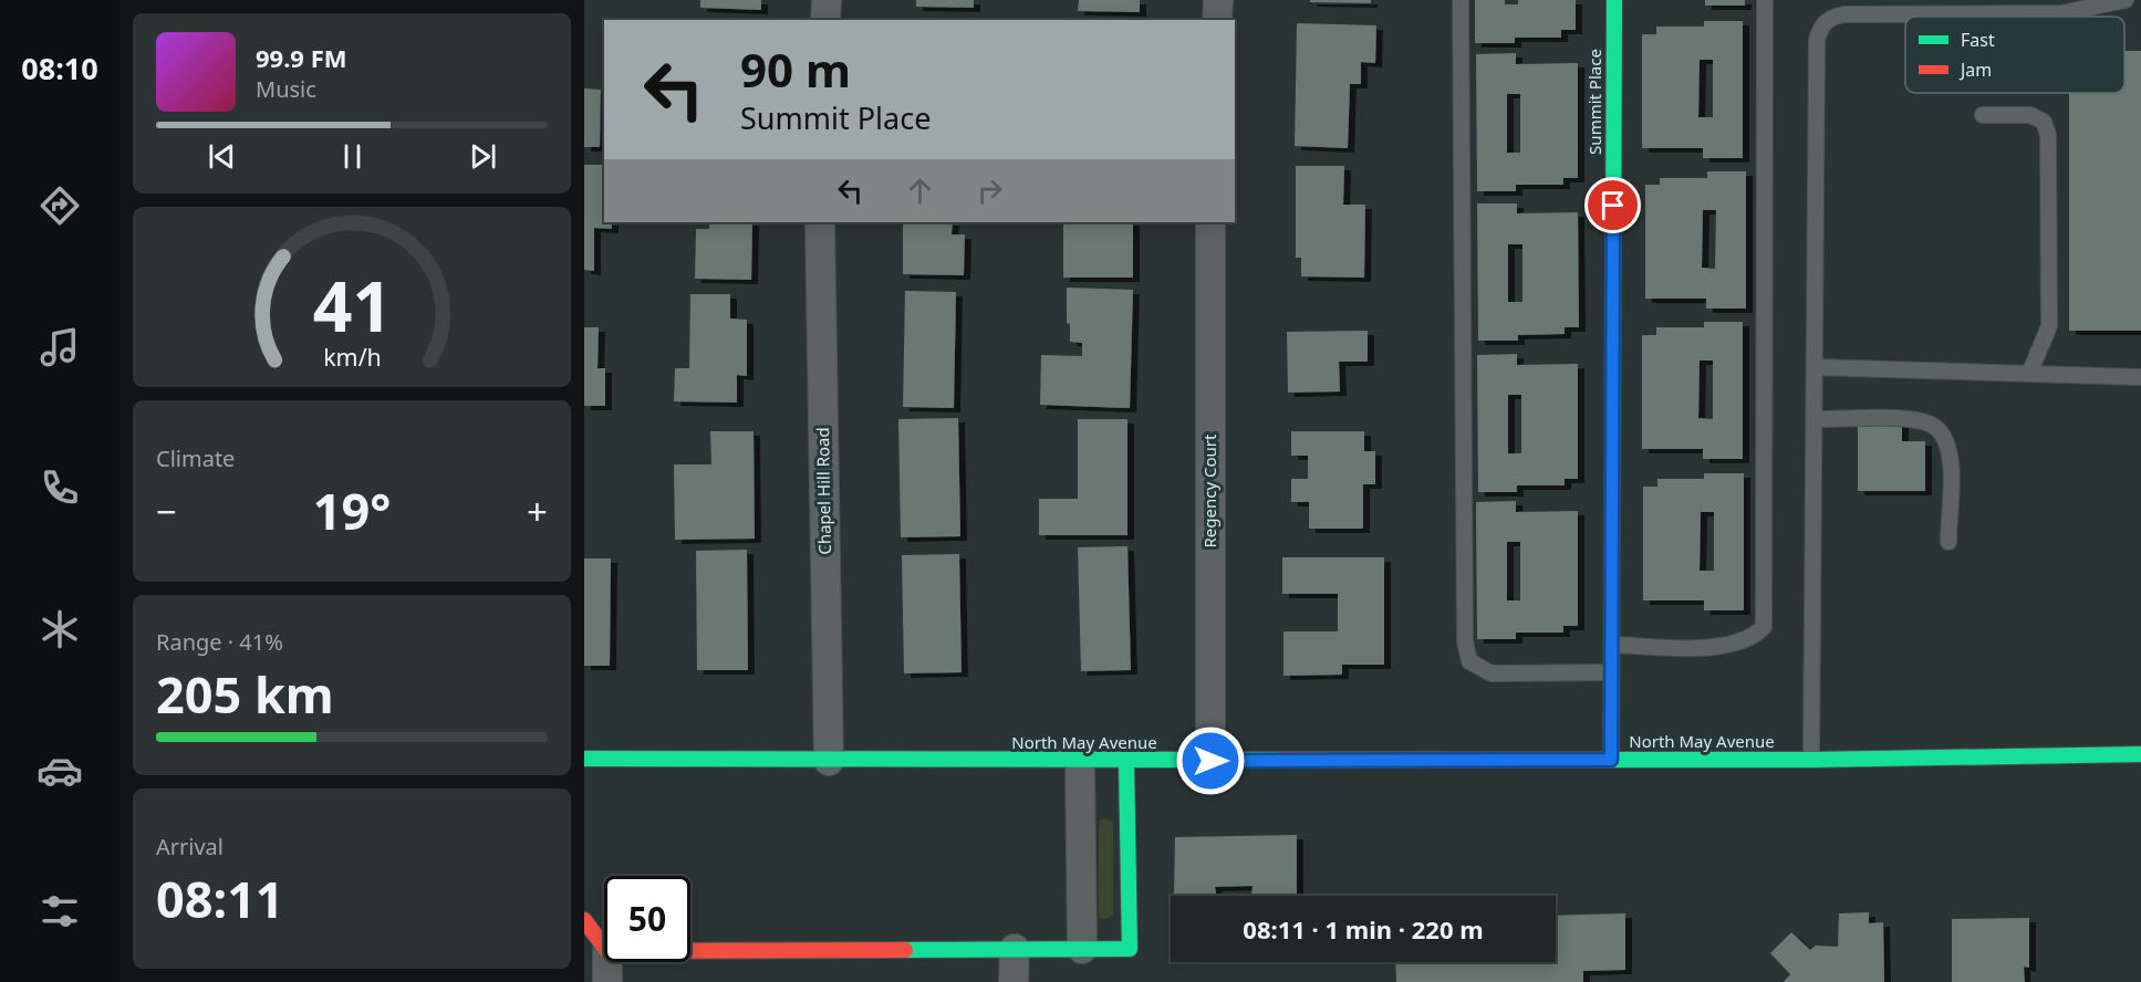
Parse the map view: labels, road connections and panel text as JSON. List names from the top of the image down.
{
  "streets": {
    "main road": ["Summit Place", "North May Avenue"],
    "street": ["Chapel Hill Road", "Regency Court"]
  },
  "crossings": [
    ["Summit Place", "North May Avenue"],
    ["Chapel Hill Road", "North May Avenue"],
    ["Regency Court", "North May Avenue"]
  ],
  "legend": ["Fast", "Jam"],
  "page": {
    "tabs": "08:10",
    "turn": ["90 m", "Summit Place"],
    "song": ["99.9 FM", "Music"],
    "tile": [
      "Climate",
      ["Range · 41%", "205 km"],
      ["Arrival", "08:11"]
    ],
    "heat": ["−", "19°", "+"],
    "limit": "50",
    "trip": "08:11 · 1 min · 220 m",
    "gauge": ["41", "km/h"]
  }
}
